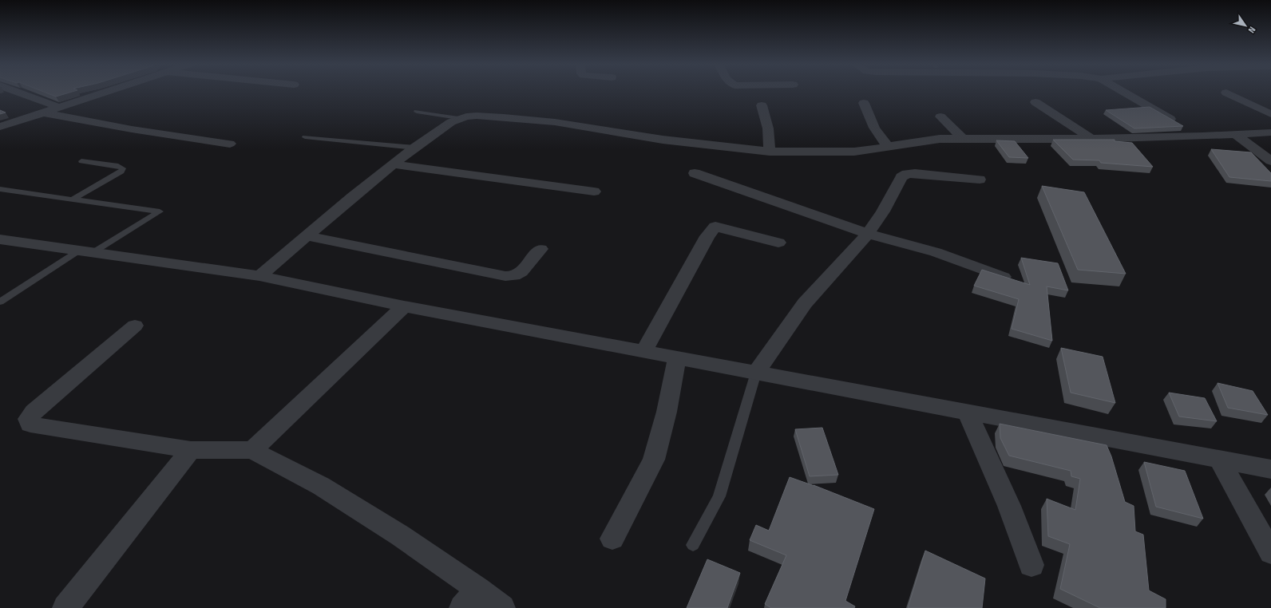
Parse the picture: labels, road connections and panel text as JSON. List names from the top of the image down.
{
  "north": "bottom right"
}
